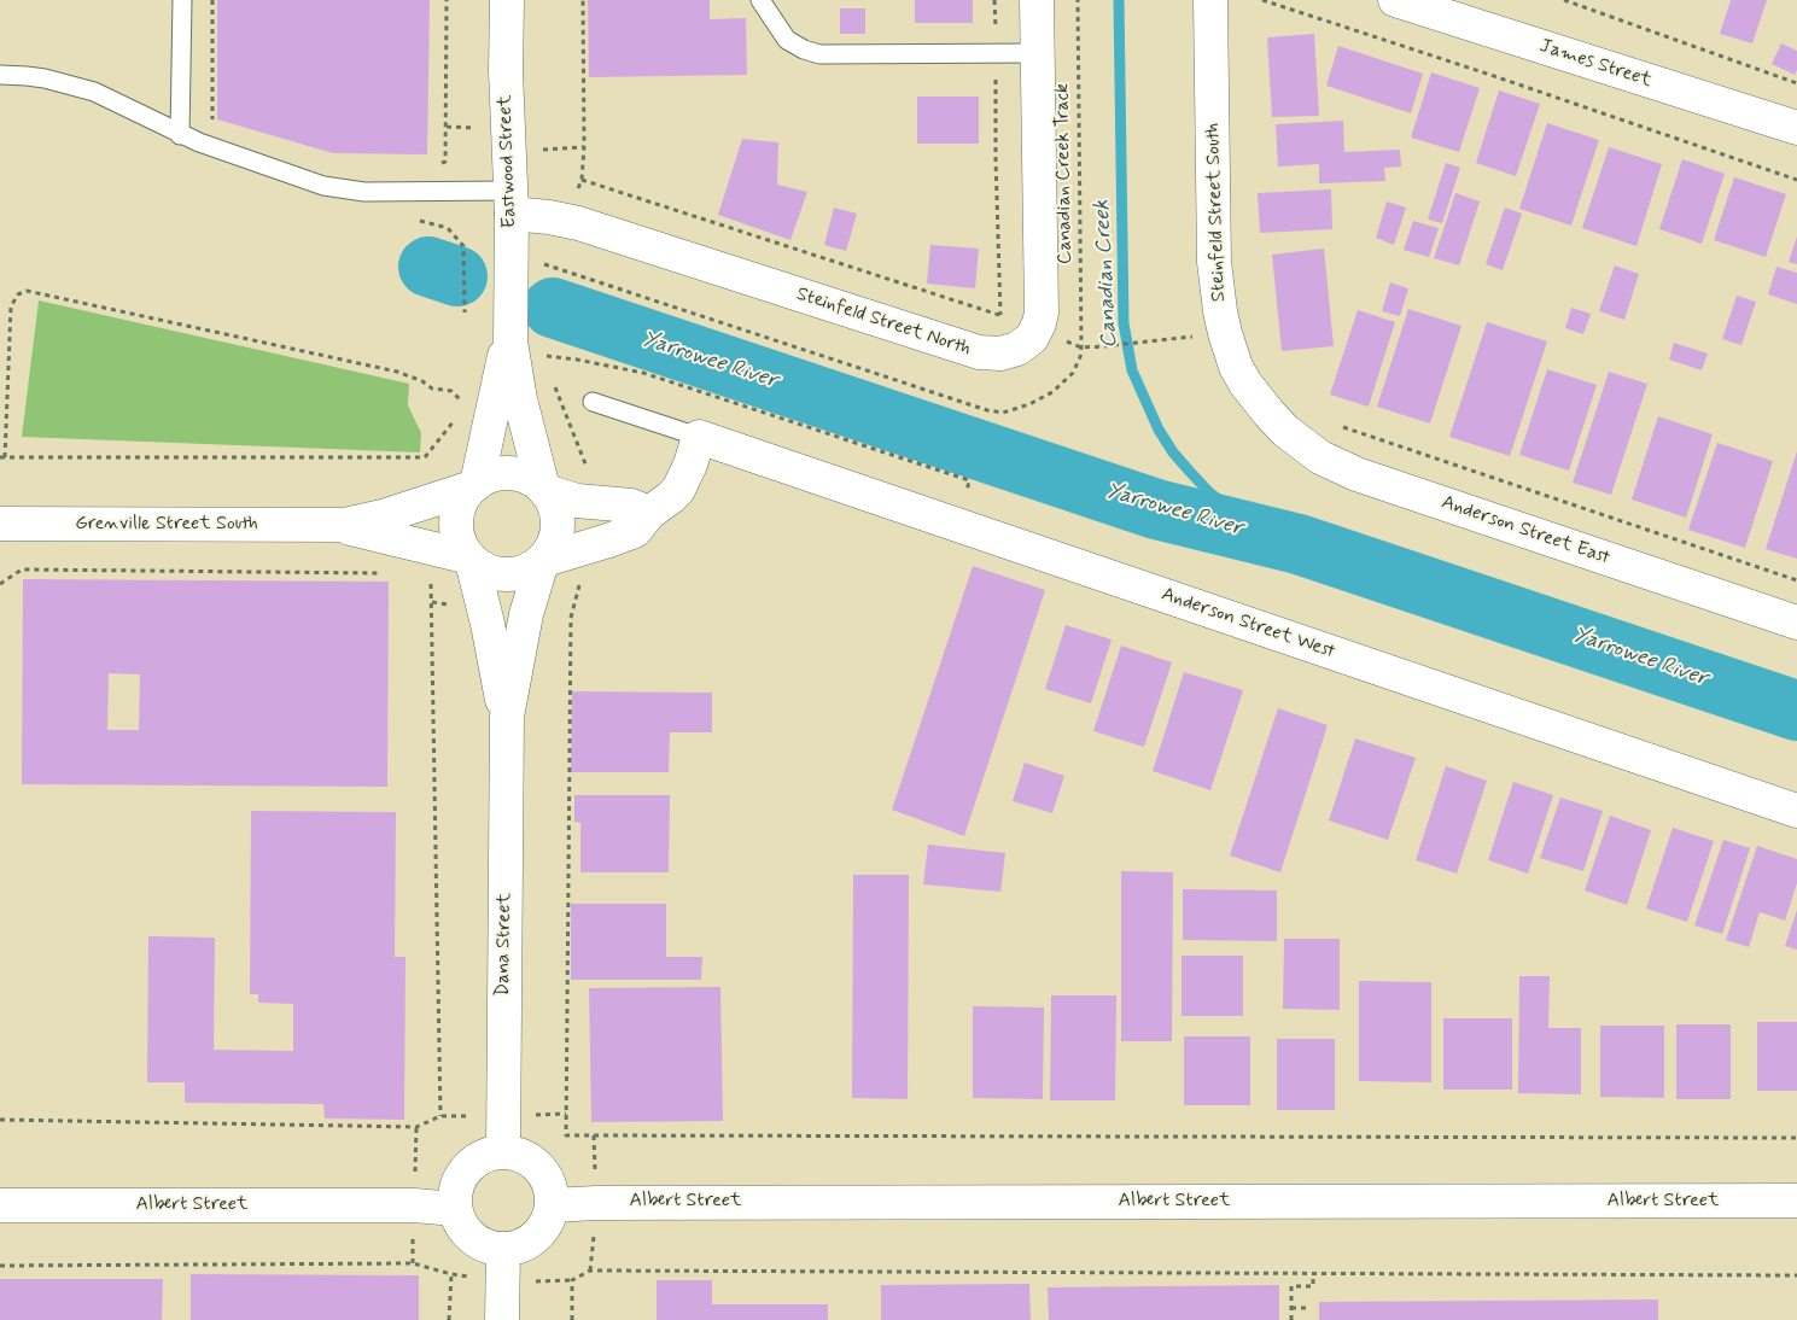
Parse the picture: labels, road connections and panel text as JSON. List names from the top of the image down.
{
  "streets": {
    "street": [
      "James Street",
      "Eastwood Street",
      "Steinfeld Street South",
      "Steinfeld Street North",
      "Grenville Street South",
      "Anderson Street East",
      "Anderson Street West",
      "Dana Street",
      "Albert Street"
    ],
    "path": ["Canadian Creek Track"]
  },
  "crossings": [
    ["Eastwood Street", "Steinfeld Street North"],
    ["Eastwood Street", "Grenville Street South"],
    ["Eastwood Street", "Dana Street"],
    ["Steinfeld Street South", "Anderson Street East"],
    ["Grenville Street South", "Dana Street"],
    ["Dana Street", "Albert Street"]
  ],
  "water": ["Canadian Creek", "Yarrowee River"]
}
